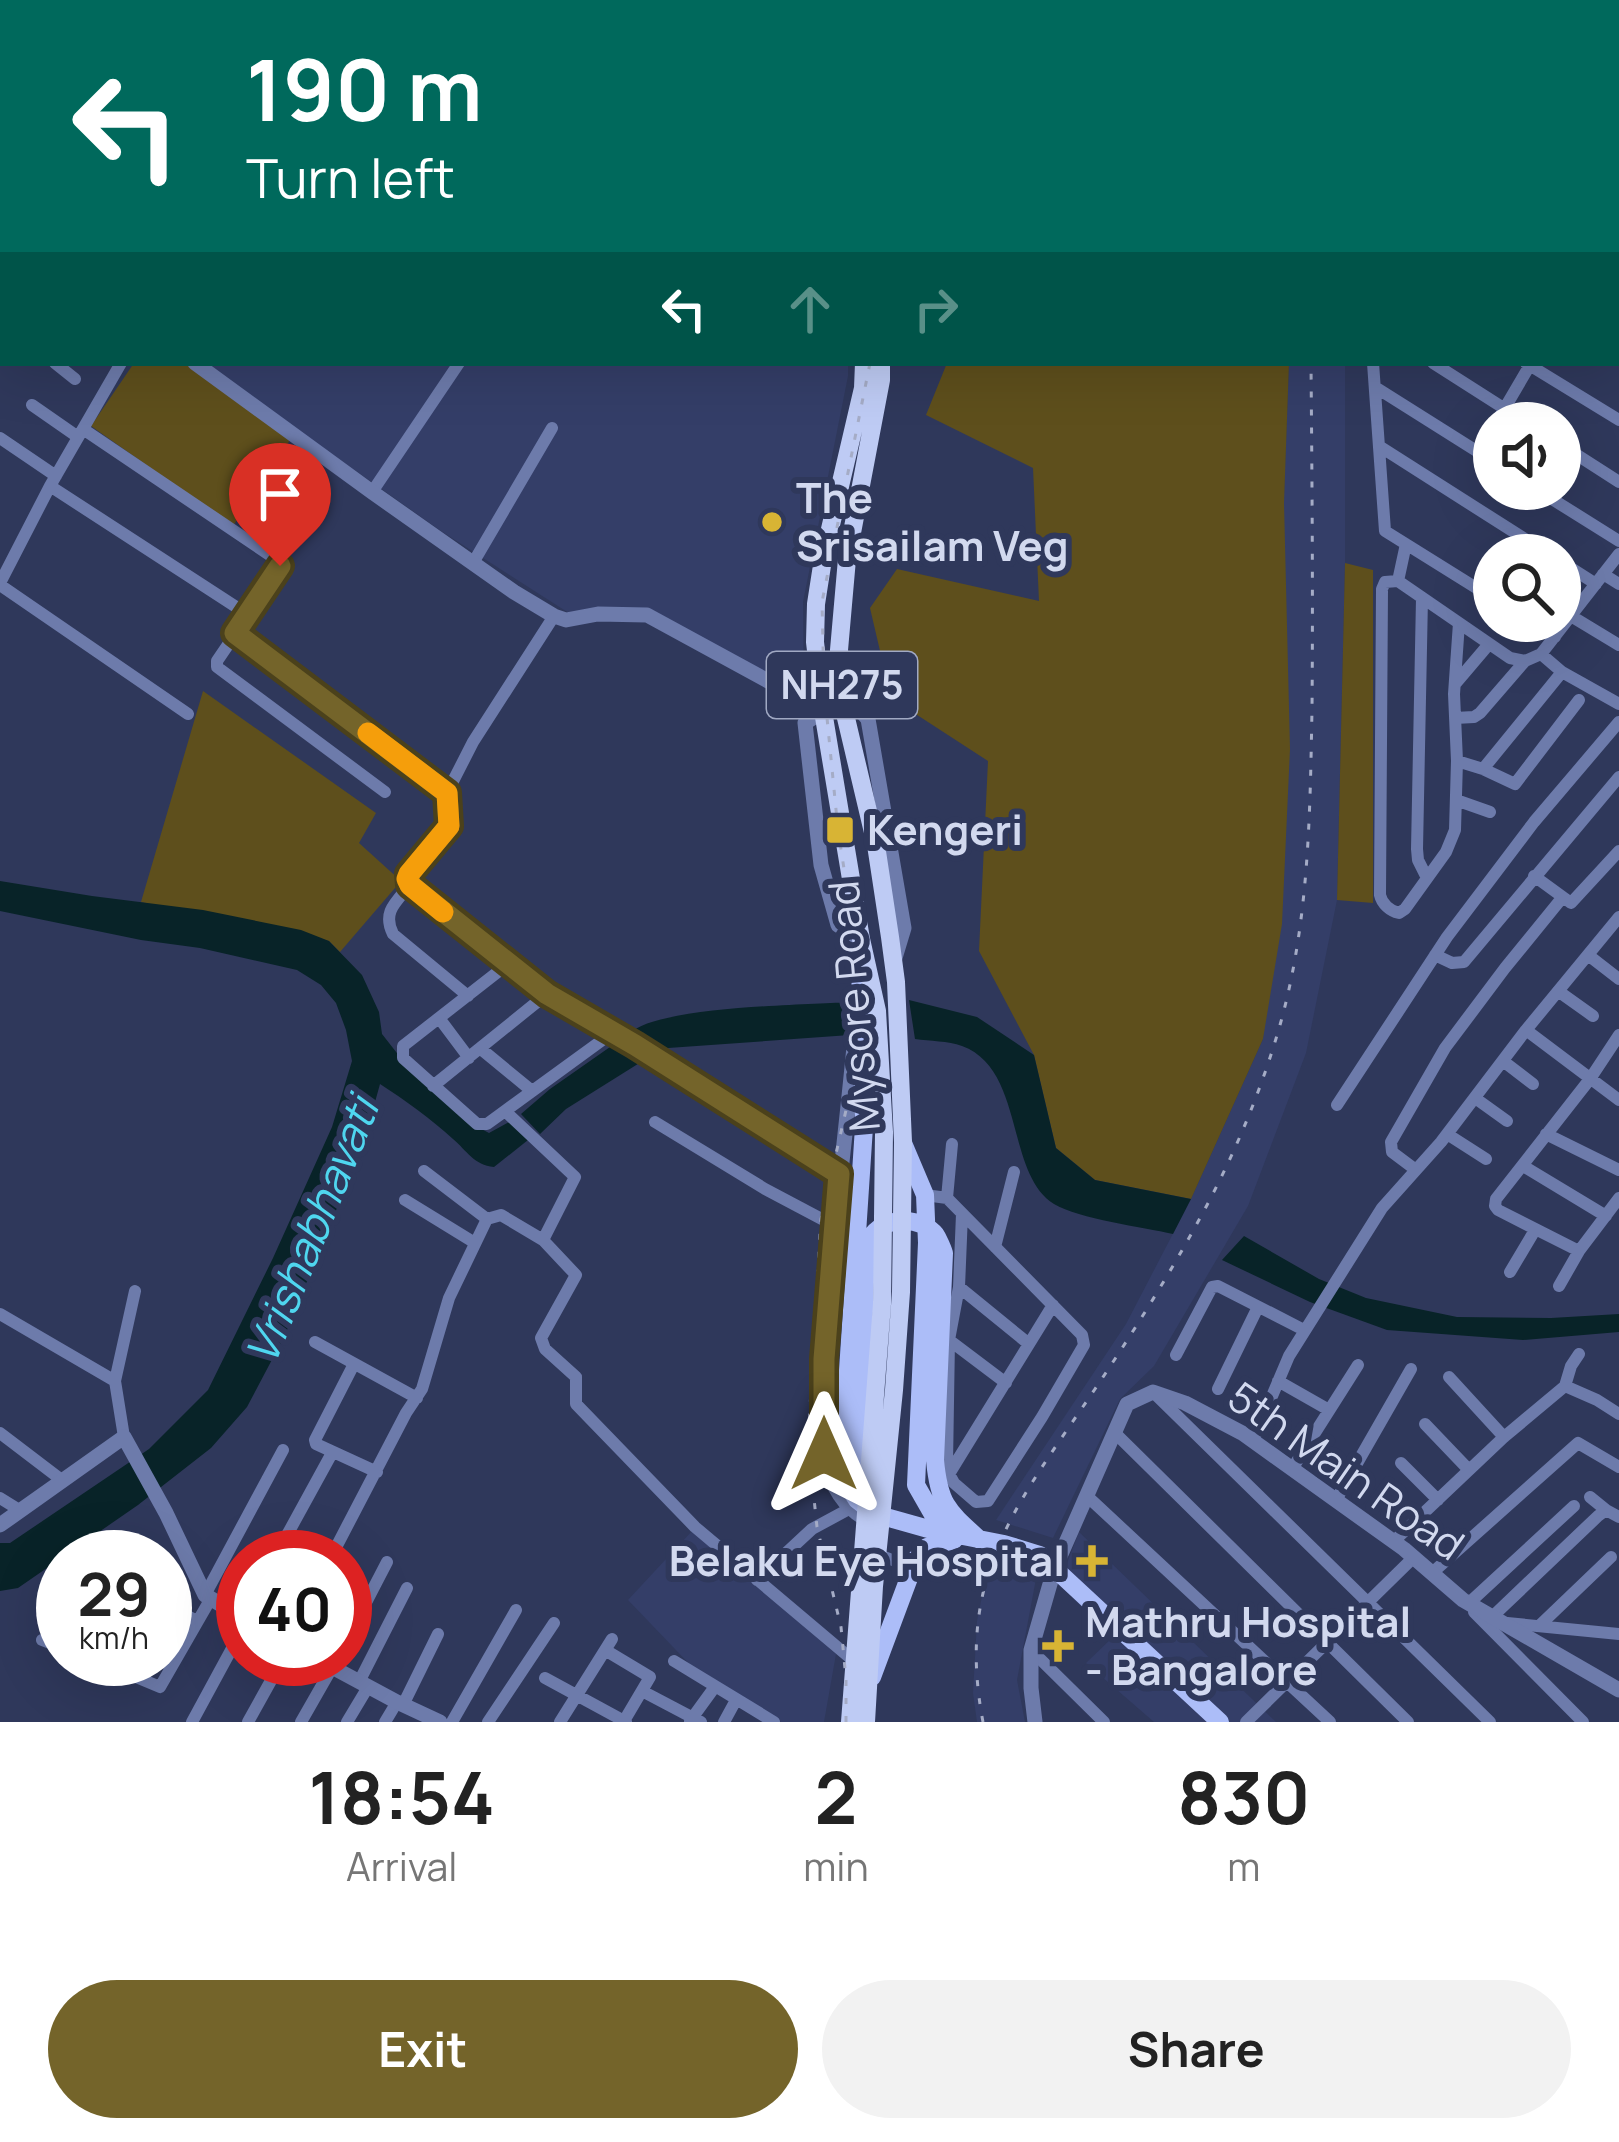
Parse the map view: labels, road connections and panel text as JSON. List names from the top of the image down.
{
  "streets": {
    "highway": ["NH275", "Mysore Road"],
    "street": ["5th Main Road"]
  },
  "water": ["Vrishabhavati"],
  "places": {
    "other": ["The Srisailam Veg"],
    "transit": ["Kengeri"],
    "health": ["Belaku Eye Hospital", "Mathru Hospital - Bangalore"]
  },
  "page": {
    "turn": ["190 m", "Turn left"],
    "speed": "29 km/h",
    "limit": "40",
    "eta": [
      "18:54",
      "Arrival",
      "2",
      "min",
      "830",
      "m"
    ],
    "buttons": ["Exit", "Share"]
  }
}
